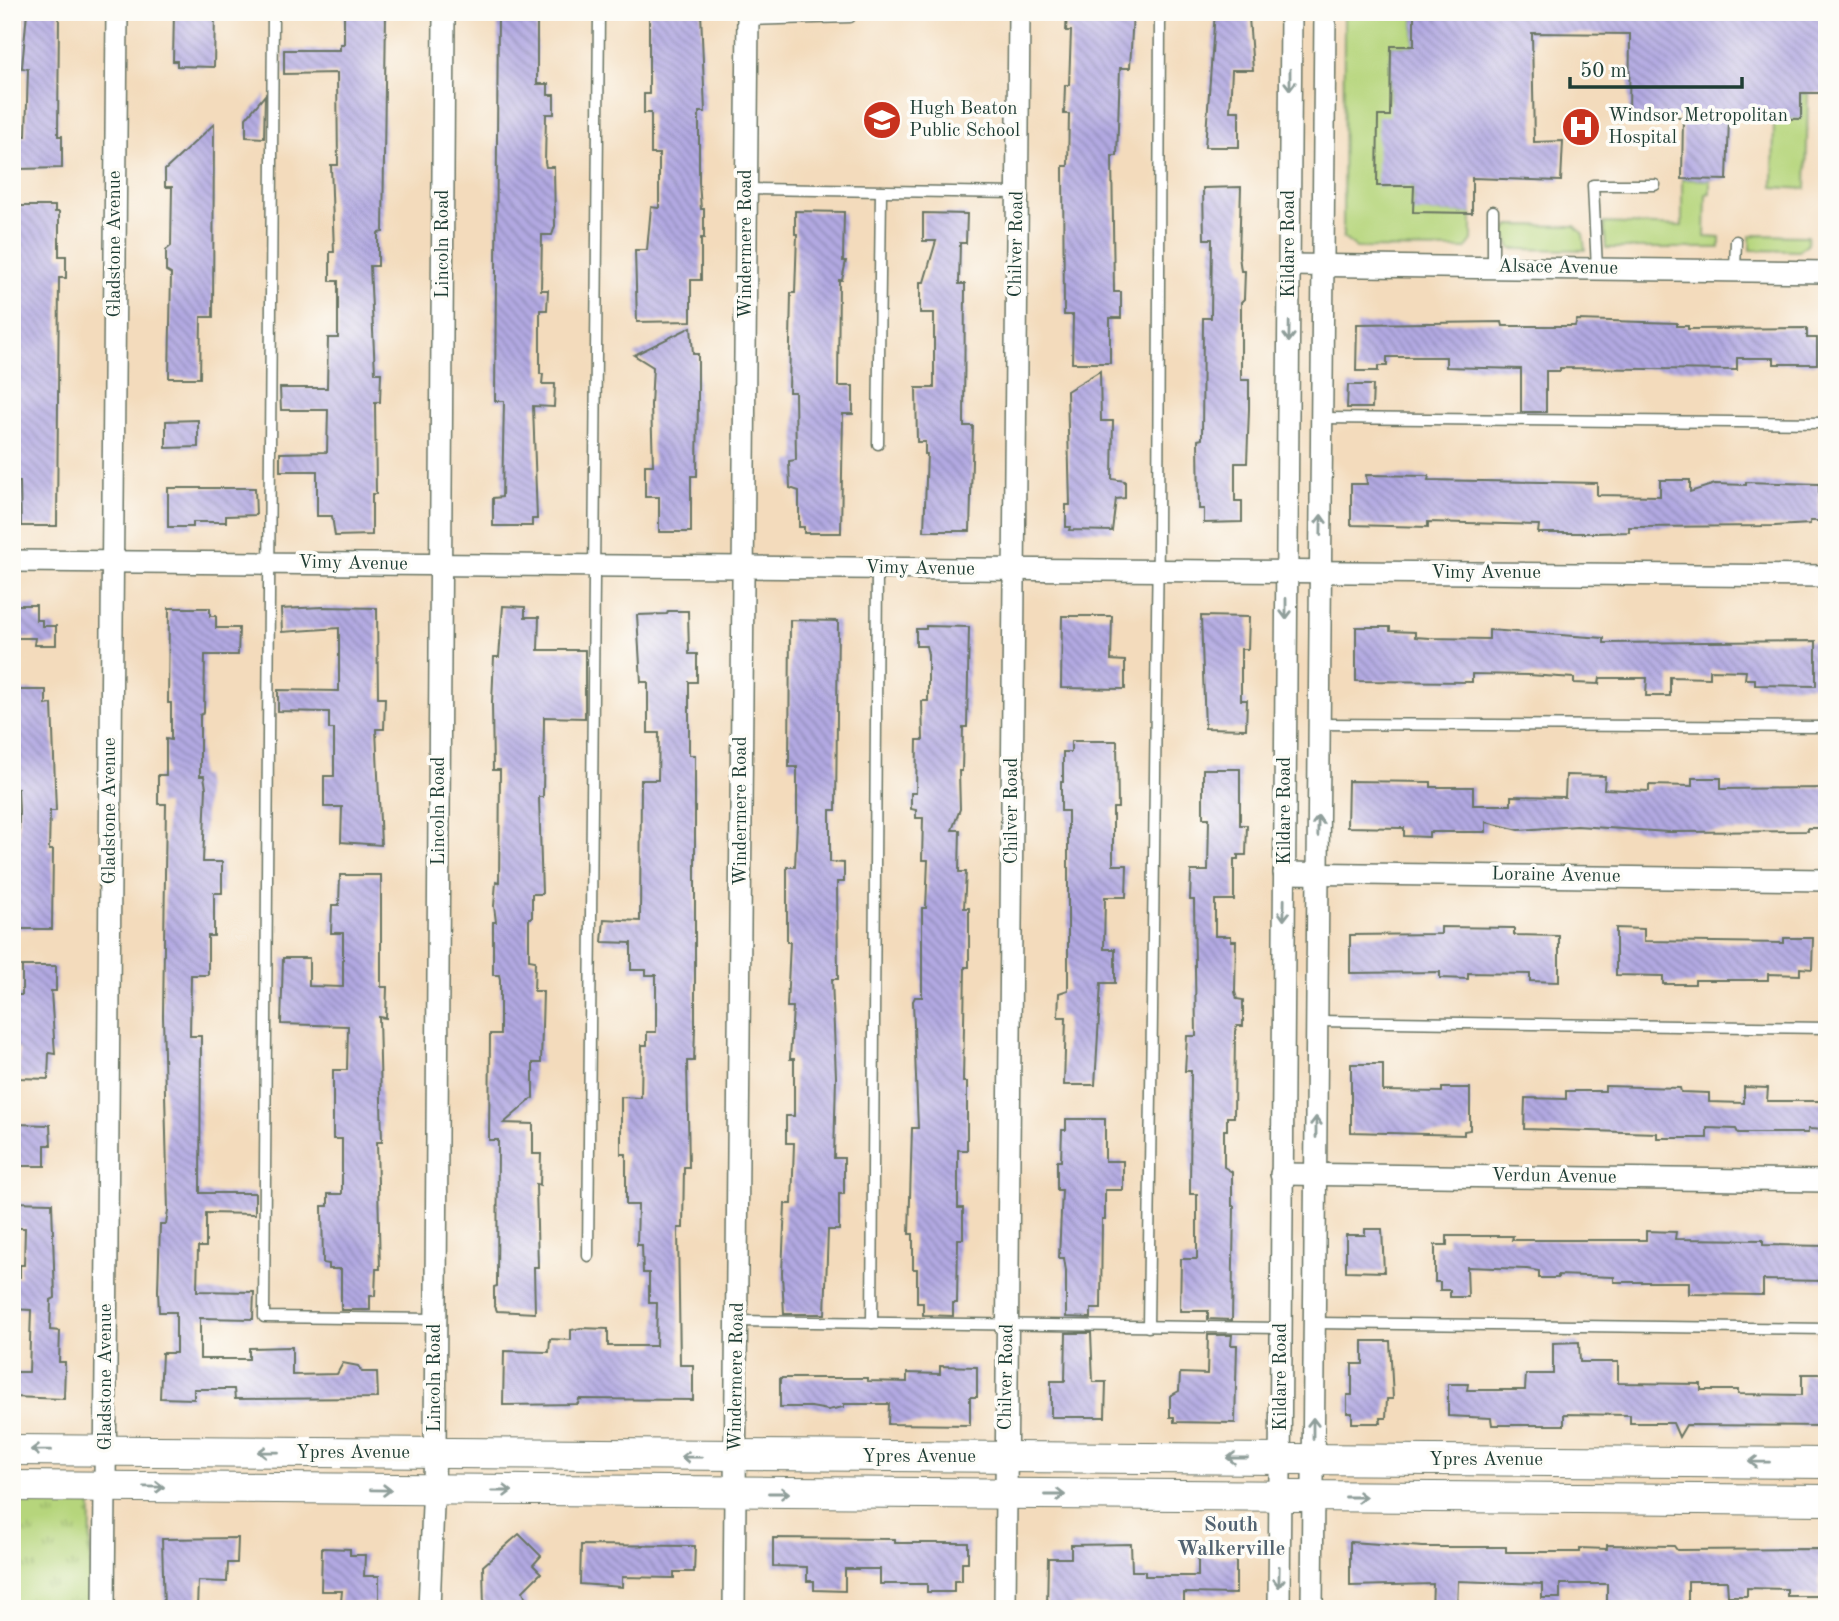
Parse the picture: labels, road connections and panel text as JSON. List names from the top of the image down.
{
  "streets": {
    "main road": ["Ypres Avenue"],
    "street": [
      "Gladstone Avenue",
      "Lincoln Road",
      "Windermere Road",
      "Chilver Road",
      "Kildare Road",
      "Alsace Avenue",
      "Vimy Avenue",
      "Loraine Avenue",
      "Verdun Avenue"
    ]
  },
  "crossings": [
    ["Gladstone Avenue", "Vimy Avenue"],
    ["Gladstone Avenue", "Ypres Avenue"],
    ["Lincoln Road", "Vimy Avenue"],
    ["Lincoln Road", "Ypres Avenue"],
    ["Windermere Road", "Vimy Avenue"],
    ["Windermere Road", "Ypres Avenue"],
    ["Chilver Road", "Vimy Avenue"],
    ["Chilver Road", "Ypres Avenue"],
    ["Kildare Road", "Alsace Avenue"],
    ["Kildare Road", "Vimy Avenue"],
    ["Kildare Road", "Loraine Avenue"],
    ["Kildare Road", "Verdun Avenue"],
    ["Kildare Road", "Ypres Avenue"]
  ],
  "districts": ["South Walkerville"],
  "places": {
    "school or university": ["Hugh Beaton Public School"],
    "hospital": ["Windsor Metropolitan Hospital"]
  },
  "scale_bar": "50 m"
}
